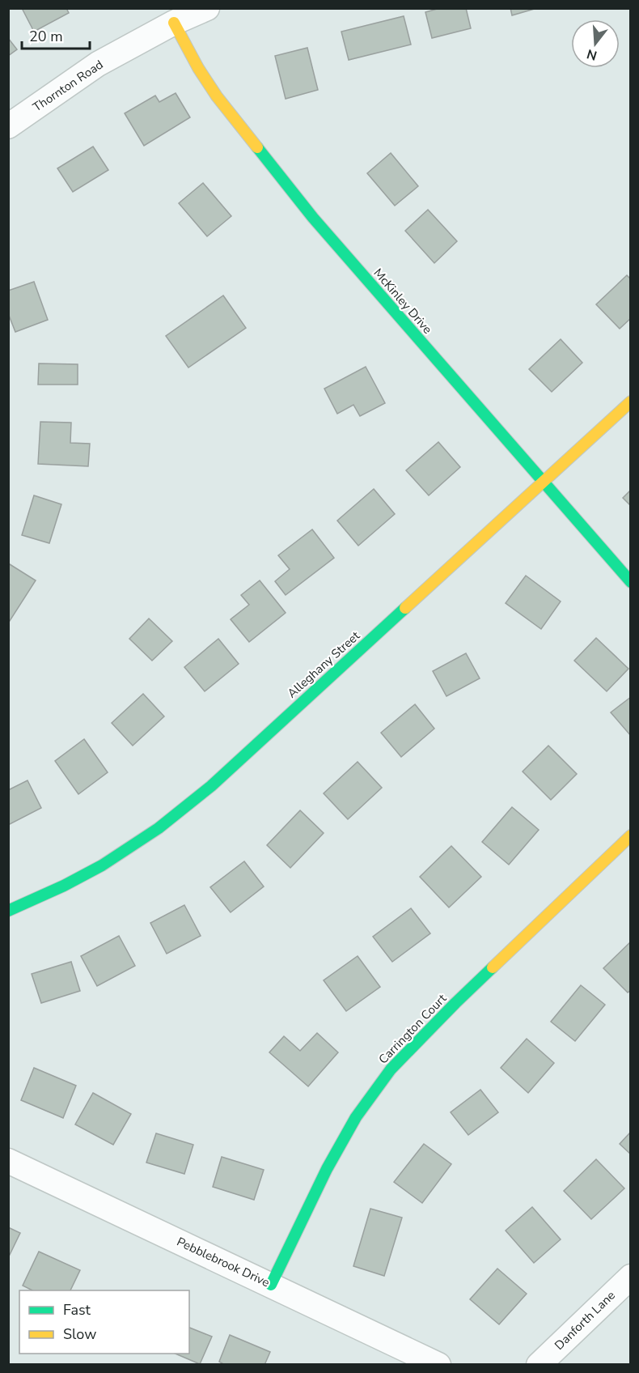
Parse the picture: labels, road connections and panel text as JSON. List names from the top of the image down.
{
  "streets": {
    "street": [
      "Thornton Road",
      "McKinley Drive",
      "Alleghany Street",
      "Carrington Court",
      "Pebblebrook Drive",
      "Danforth Lane"
    ]
  },
  "crossings": [
    ["Thornton Road", "McKinley Drive"],
    ["McKinley Drive", "Alleghany Street"],
    ["Carrington Court", "Pebblebrook Drive"]
  ],
  "legend": ["Fast", "Slow"],
  "scale_bar": "20 m",
  "north": "bottom"
}
